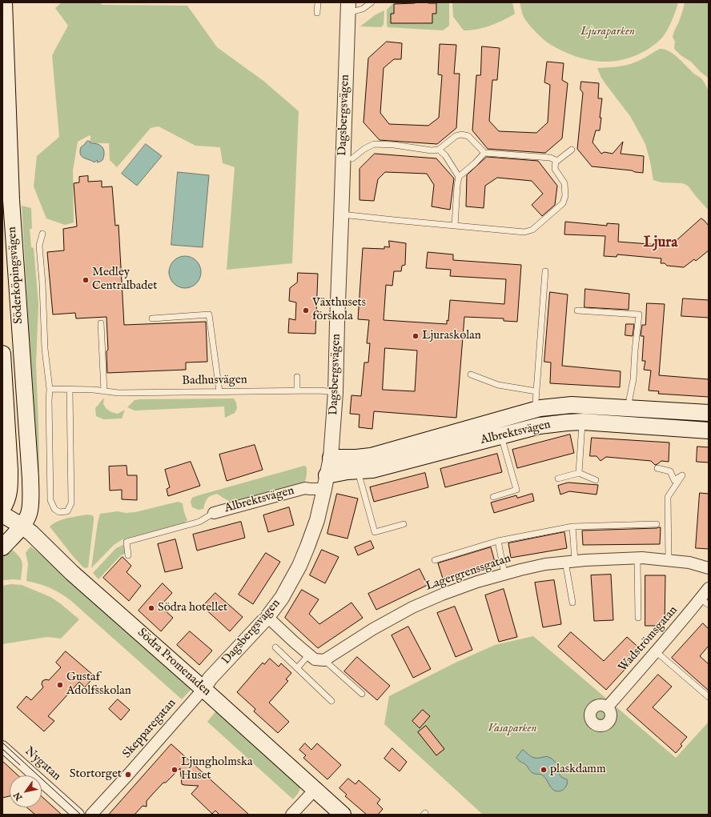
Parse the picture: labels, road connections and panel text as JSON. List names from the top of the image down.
{
  "streets": {
    "main road": ["Söderköpingsvägen", "Albrektsvägen", "Södra Promenaden"],
    "street": [
      "Dagsbergsvägen",
      "Lagergrenssgatan",
      "Wadströmsgatan",
      "Skepparegatan",
      "Nygatan"
    ],
    "lane": ["Badhusvägen"]
  },
  "crossings": [
    ["Dagsbergsvägen", "Badhusvägen"],
    ["Dagsbergsvägen", "Albrektsvägen"],
    ["Dagsbergsvägen", "Södra Promenaden"],
    ["Dagsbergsvägen", "Skepparegatan"],
    ["Söderköpingsvägen", "Södra Promenaden"],
    ["Södra Promenaden", "Skepparegatan"]
  ],
  "districts": ["Ljura"],
  "parks": ["Ljuraparken", "Vasaparken"],
  "places": [
    "Medley Centralbadet",
    "Växthusets förskola",
    "Ljuraskolan",
    "Södra hotellet",
    "Gustaf Adolfsskolan",
    "Ljungholmska Huset",
    "plaskdamm",
    "Stortorget"
  ],
  "north": "bottom left"
}
